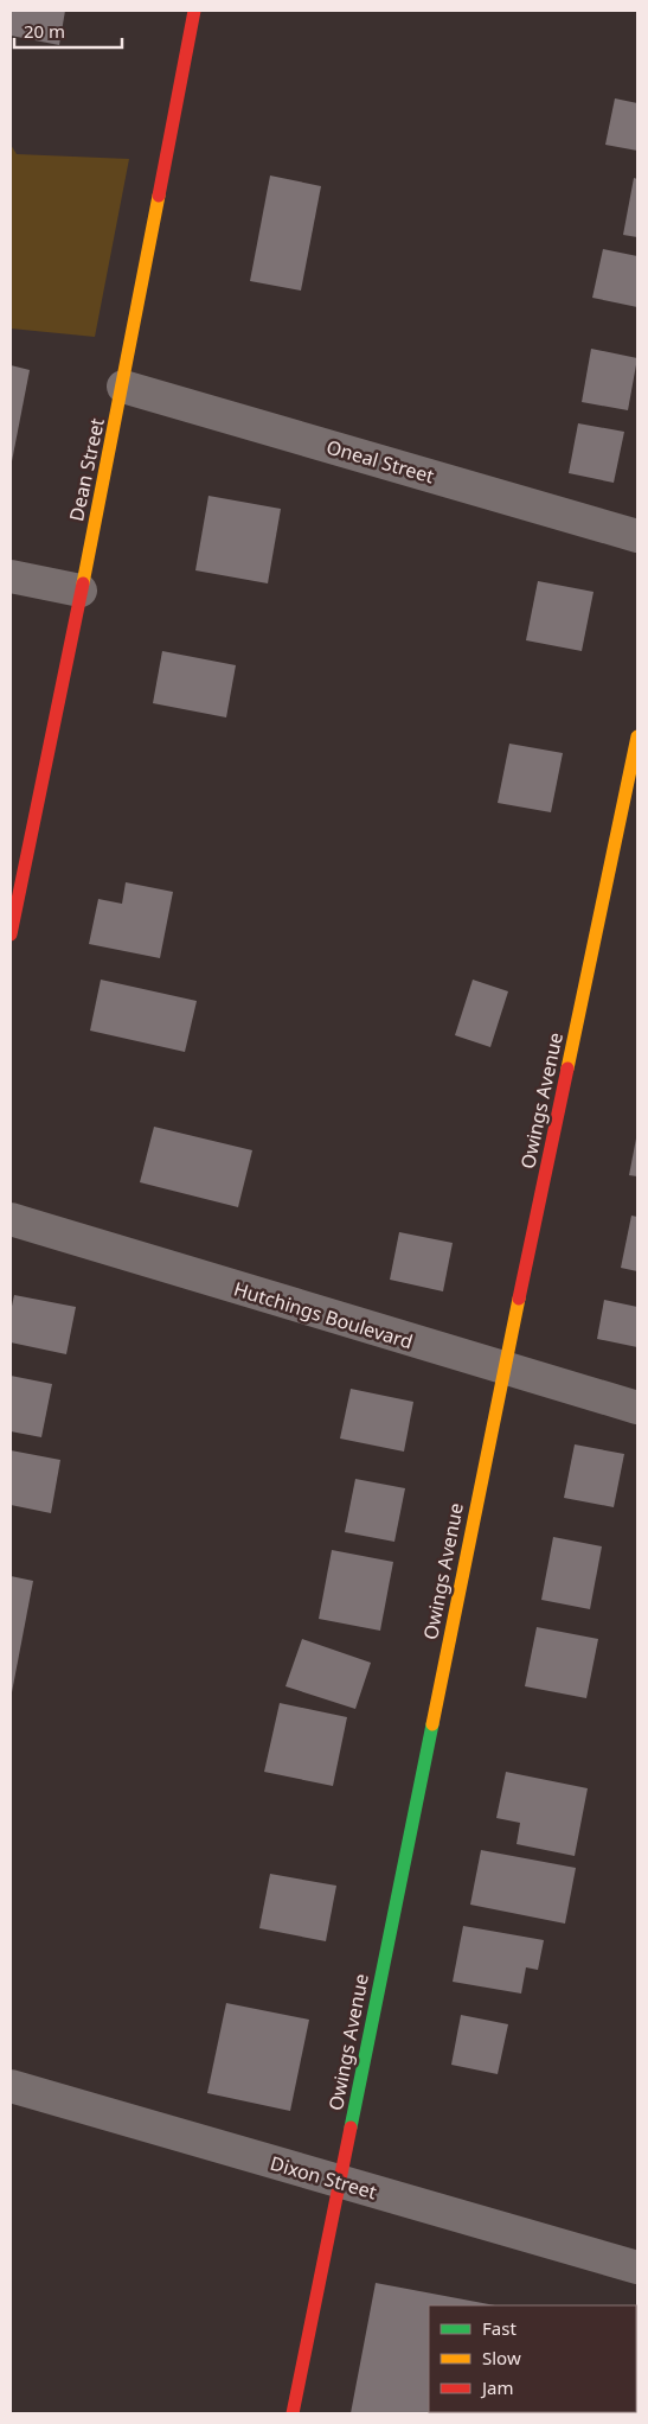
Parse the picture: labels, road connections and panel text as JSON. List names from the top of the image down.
{
  "streets": {
    "street": [
      "Oneal Street",
      "Dean Street",
      "Owings Avenue",
      "Hutchings Boulevard",
      "Dixon Street"
    ]
  },
  "crossings": [
    ["Oneal Street", "Dean Street"],
    ["Owings Avenue", "Hutchings Boulevard"],
    ["Owings Avenue", "Dixon Street"]
  ],
  "legend": ["Fast", "Slow", "Jam"],
  "scale_bar": "20 m"
}
